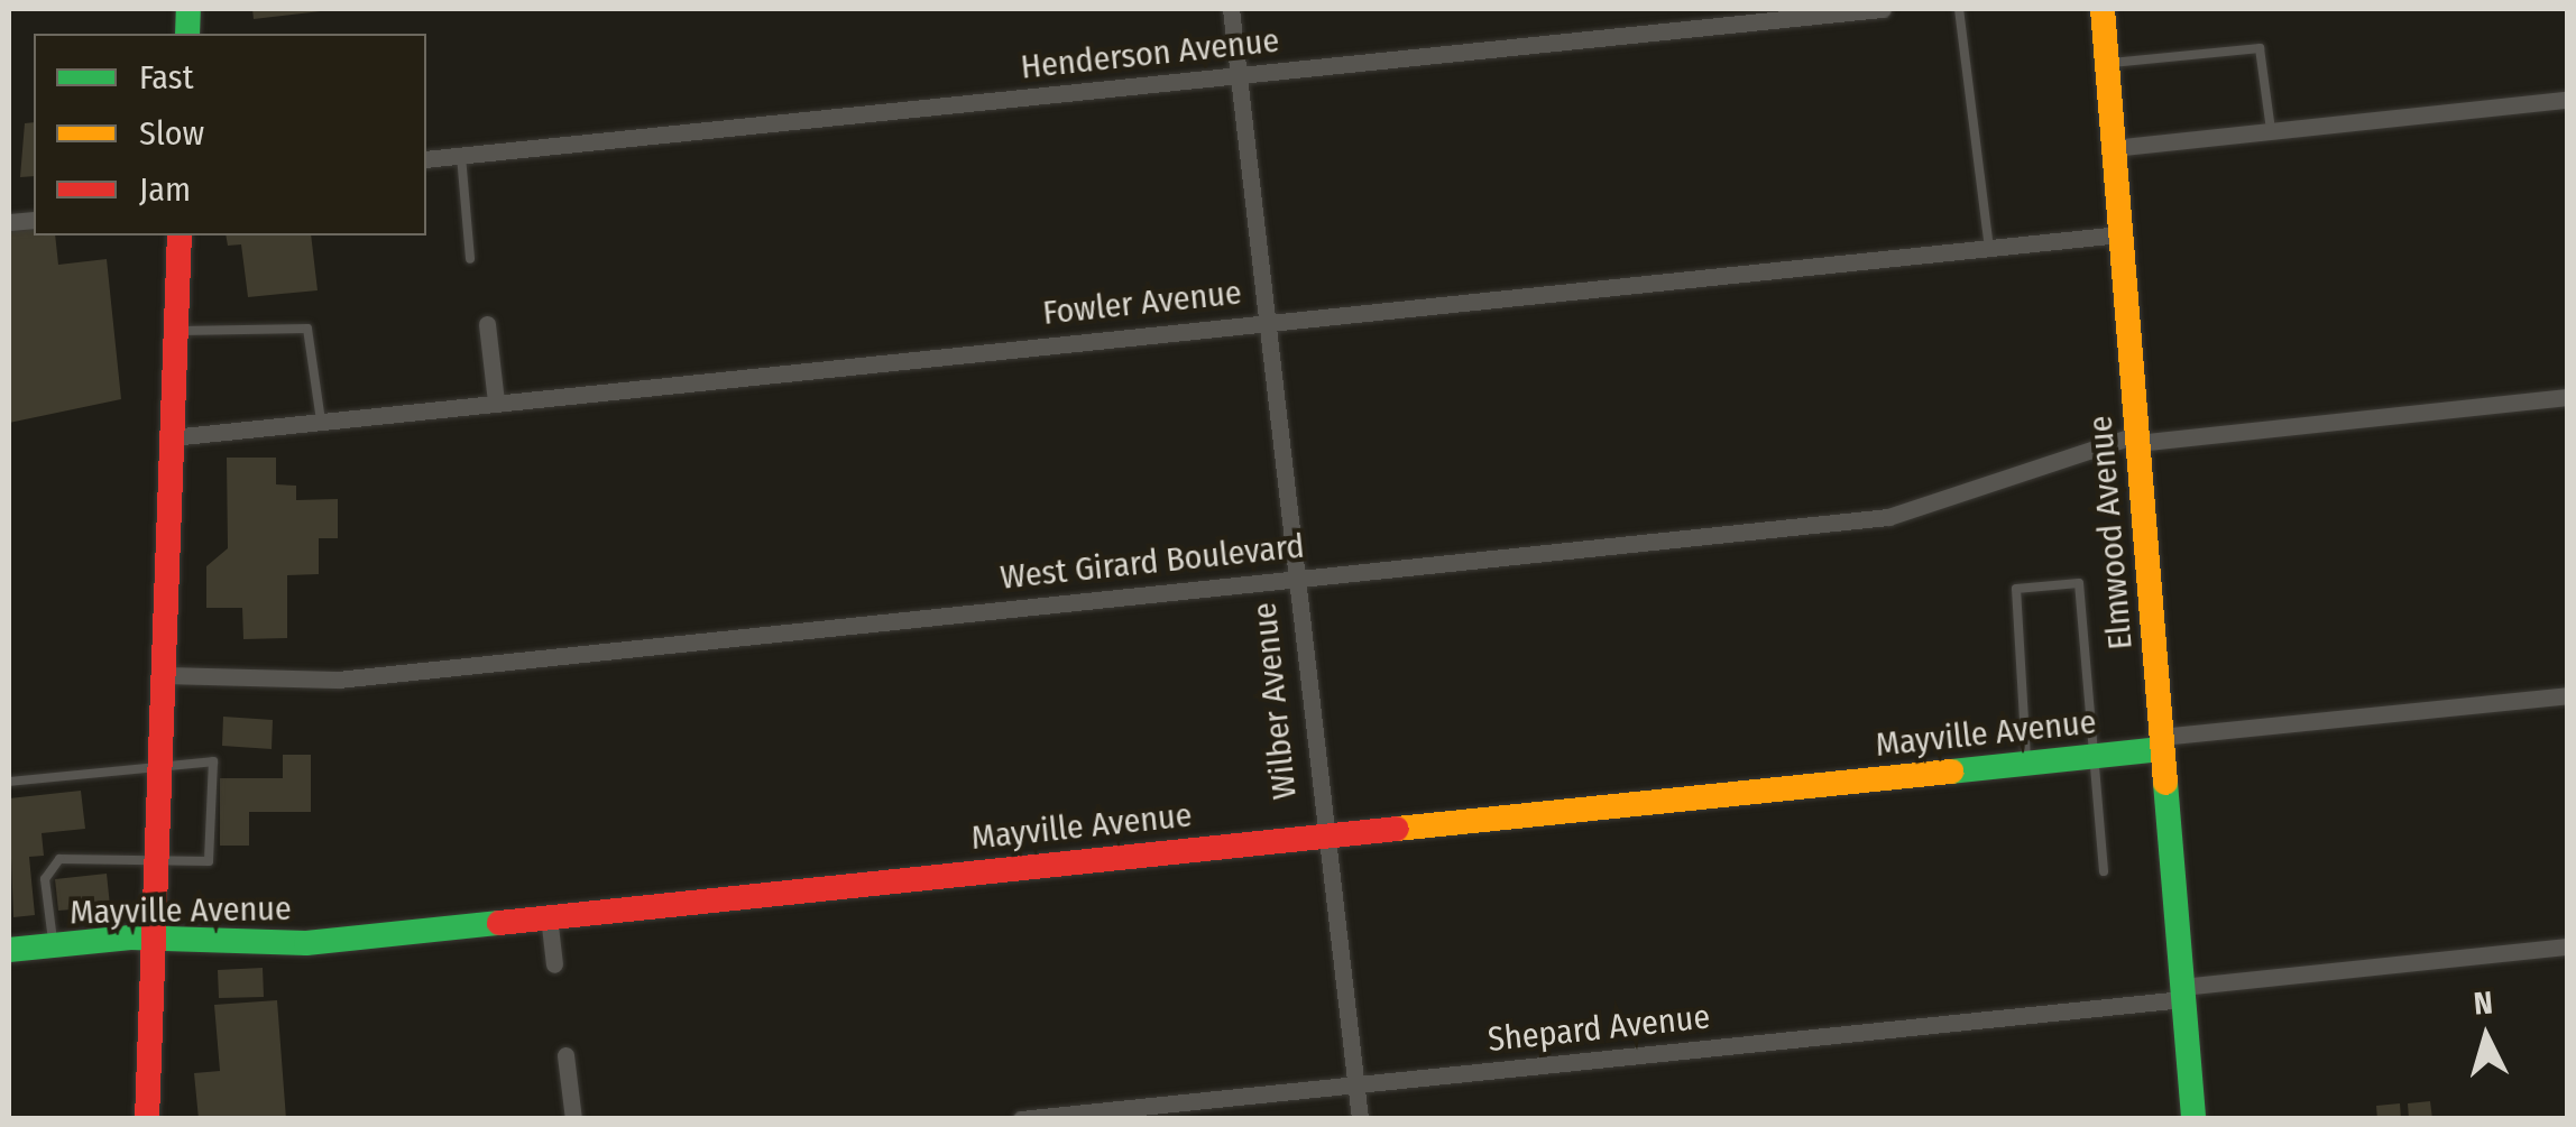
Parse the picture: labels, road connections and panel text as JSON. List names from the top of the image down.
{
  "streets": {
    "street": [
      "Henderson Avenue",
      "Fowler Avenue",
      "Elmwood Avenue",
      "West Girard Boulevard",
      "Wilber Avenue",
      "Mayville Avenue",
      "Shepard Avenue"
    ]
  },
  "crossings": [
    ["Henderson Avenue", "Wilber Avenue"],
    ["Fowler Avenue", "Elmwood Avenue"],
    ["Fowler Avenue", "Wilber Avenue"],
    ["Elmwood Avenue", "West Girard Boulevard"],
    ["Elmwood Avenue", "Mayville Avenue"],
    ["Elmwood Avenue", "Shepard Avenue"],
    ["West Girard Boulevard", "Wilber Avenue"],
    ["Wilber Avenue", "Mayville Avenue"],
    ["Wilber Avenue", "Shepard Avenue"]
  ],
  "legend": ["Fast", "Slow", "Jam"],
  "north": "top"
}
